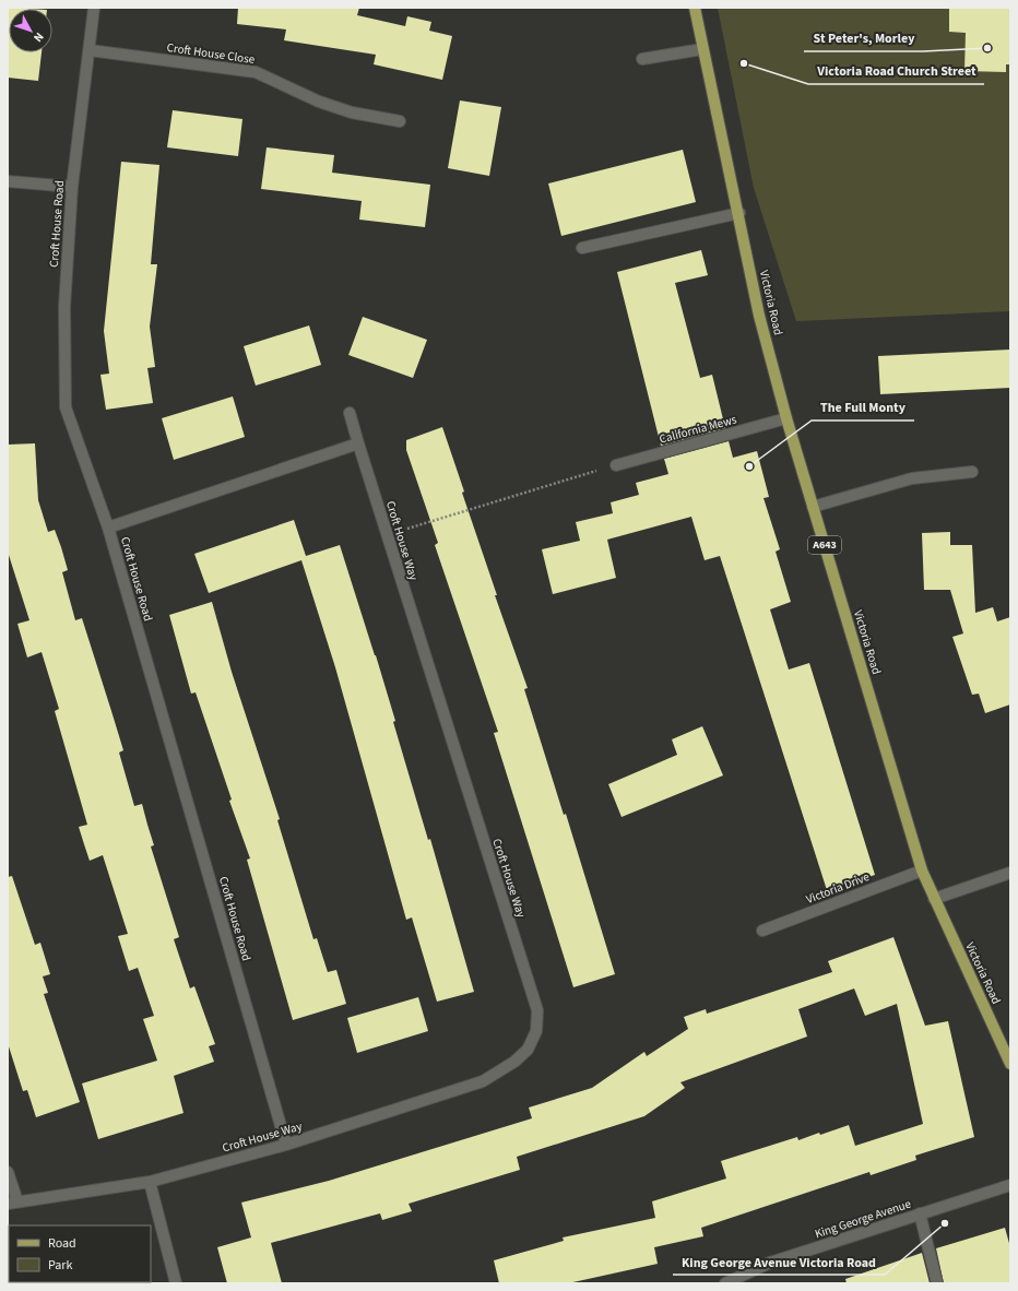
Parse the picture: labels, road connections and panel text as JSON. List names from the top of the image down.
{
  "streets": {
    "main road": ["Victoria Road", "A643"],
    "street": [
      "Croft House Close",
      "Croft House Road",
      "California Mews",
      "Croft House Way",
      "Victoria Drive",
      "King George Avenue"
    ]
  },
  "crossings": [
    ["Croft House Close", "Croft House Road"],
    ["Croft House Road", "Croft House Way"],
    ["Victoria Road", "California Mews"],
    ["Victoria Road", "Victoria Drive"]
  ],
  "places": [
    "St Peter's, Morley",
    "Victoria Road Church Street",
    "The Full Monty",
    "King George Avenue Victoria Road"
  ],
  "legend": ["Road", "Park"],
  "north": "bottom right"
}
